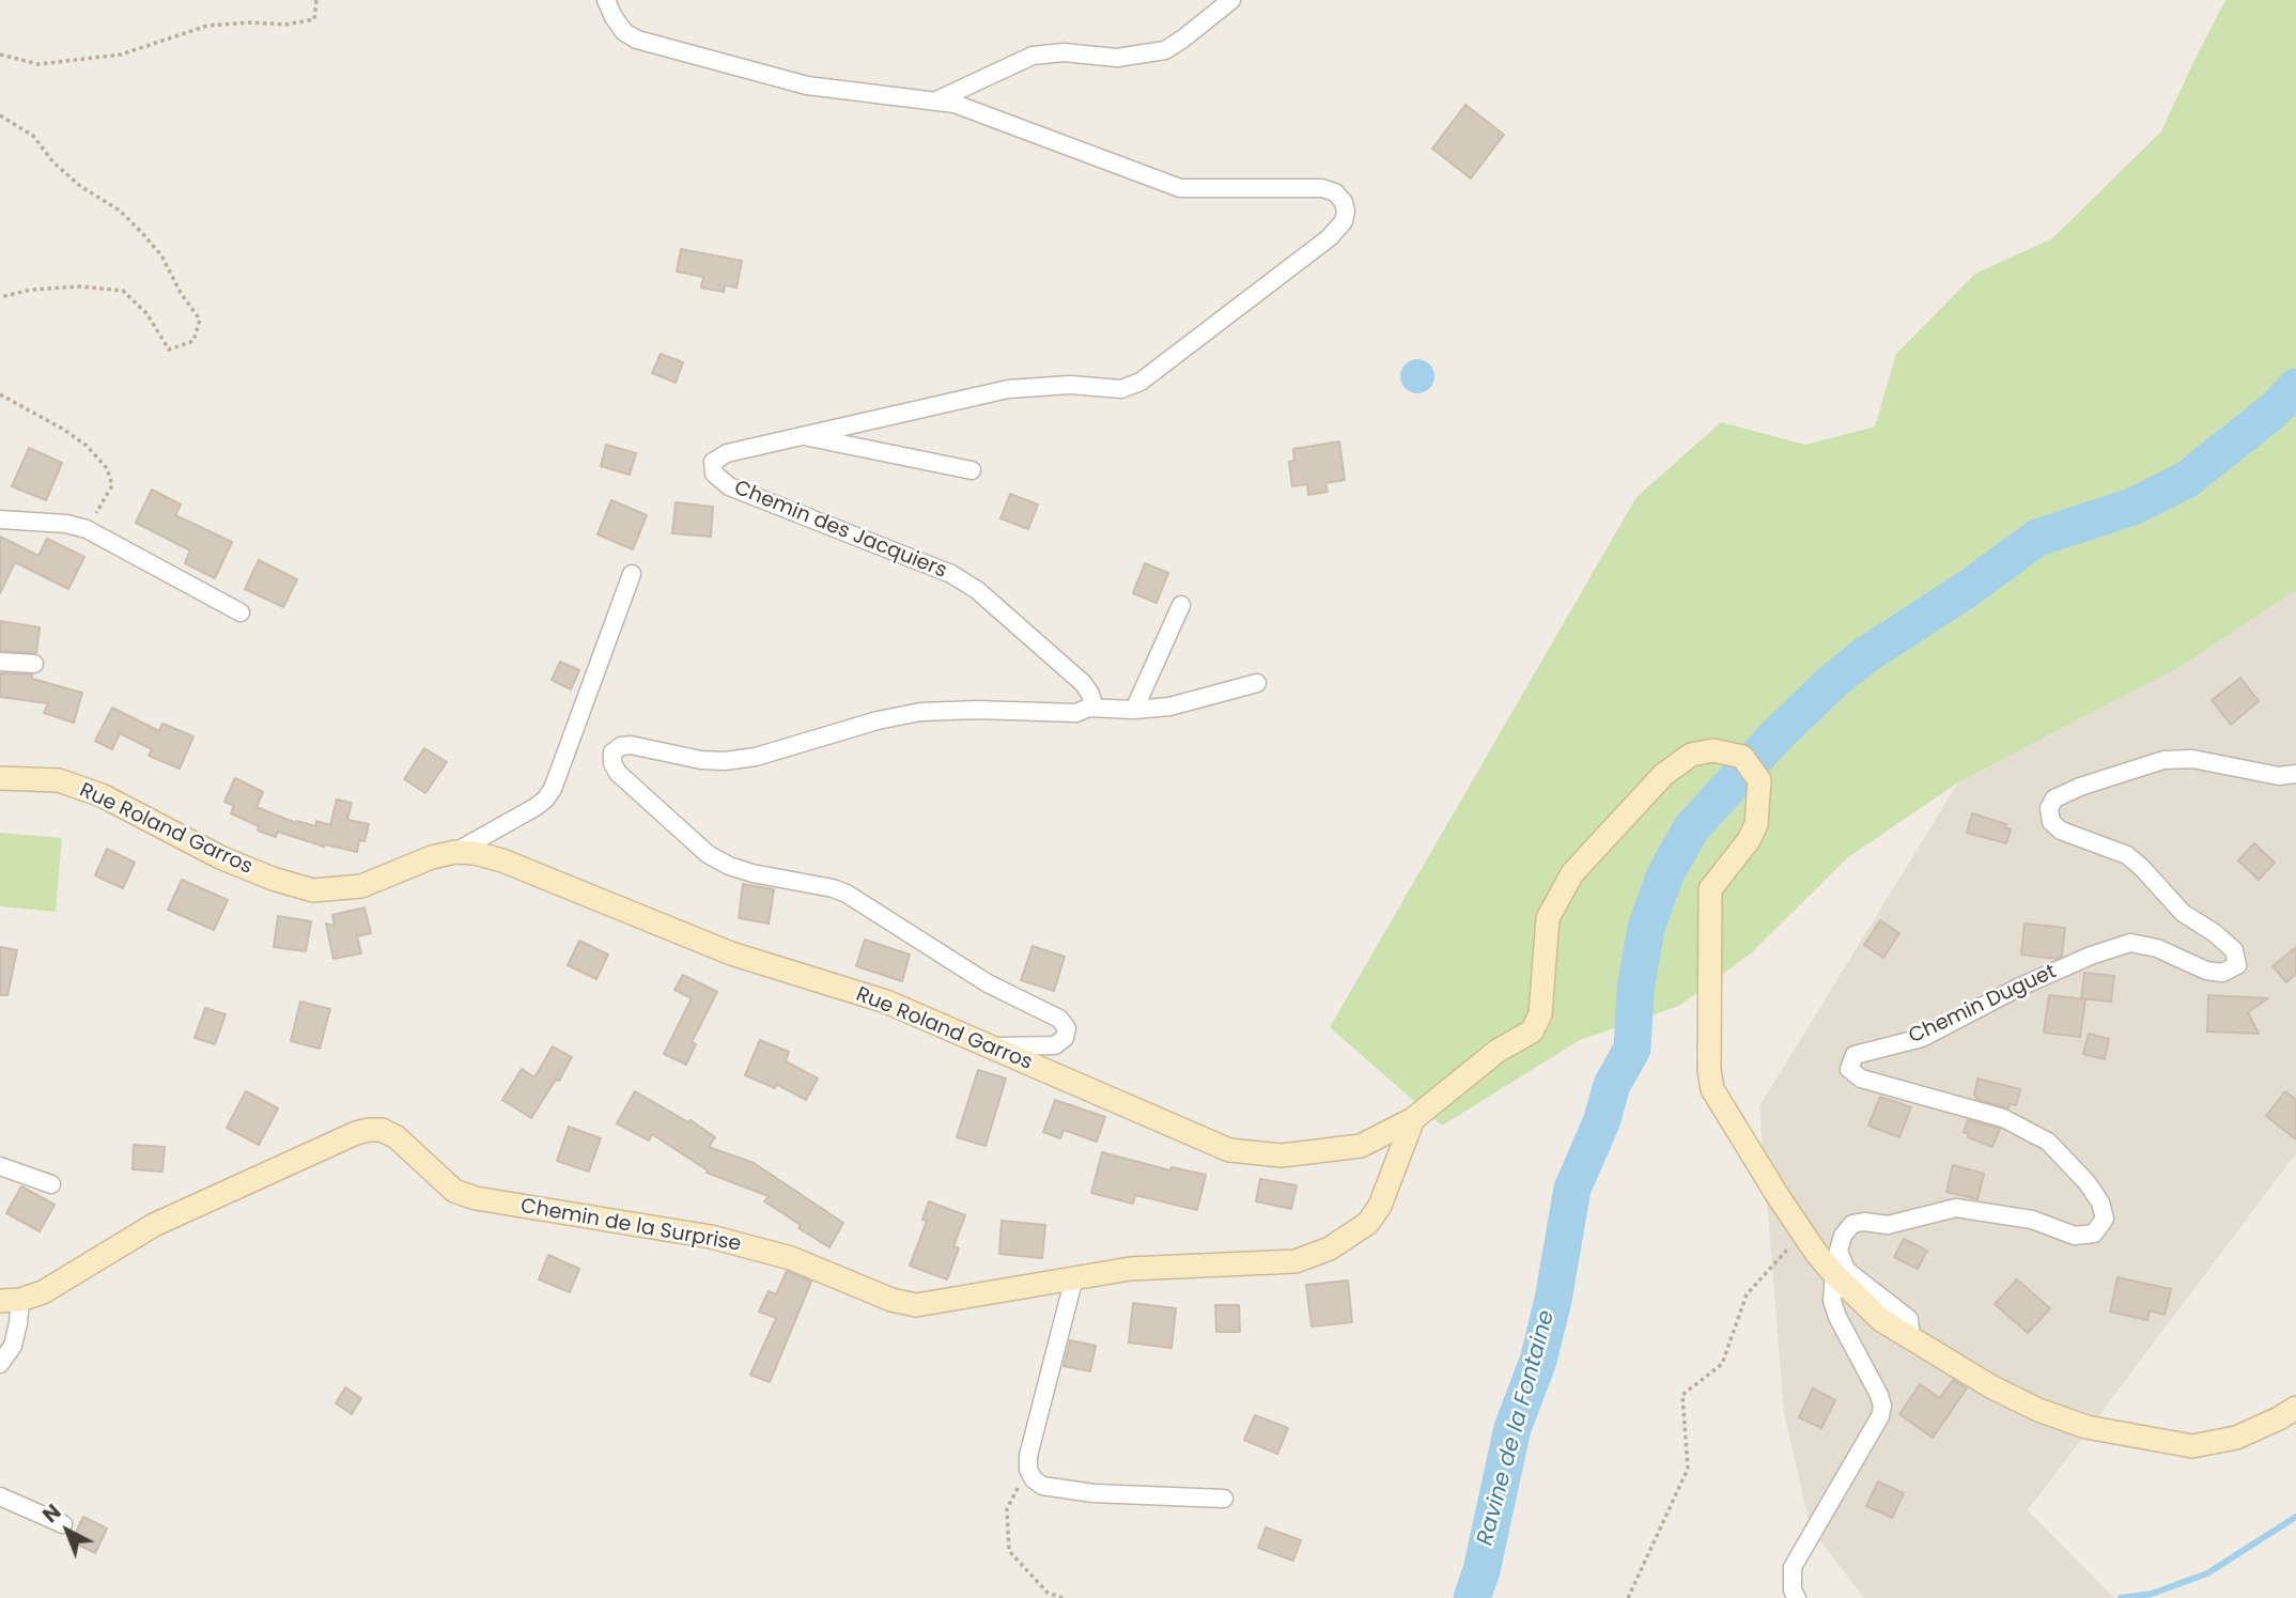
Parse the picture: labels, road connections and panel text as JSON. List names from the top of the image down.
{
  "streets": {
    "main road": ["Rue Roland Garros", "Chemin de la Surprise"],
    "street": ["Chemin des Jacquiers", "Chemin Duguet"]
  },
  "crossings": [
    ["Rue Roland Garros", "Chemin de la Surprise"]
  ],
  "water": ["Ravine de la Fontaine"],
  "north": "top left"
}
